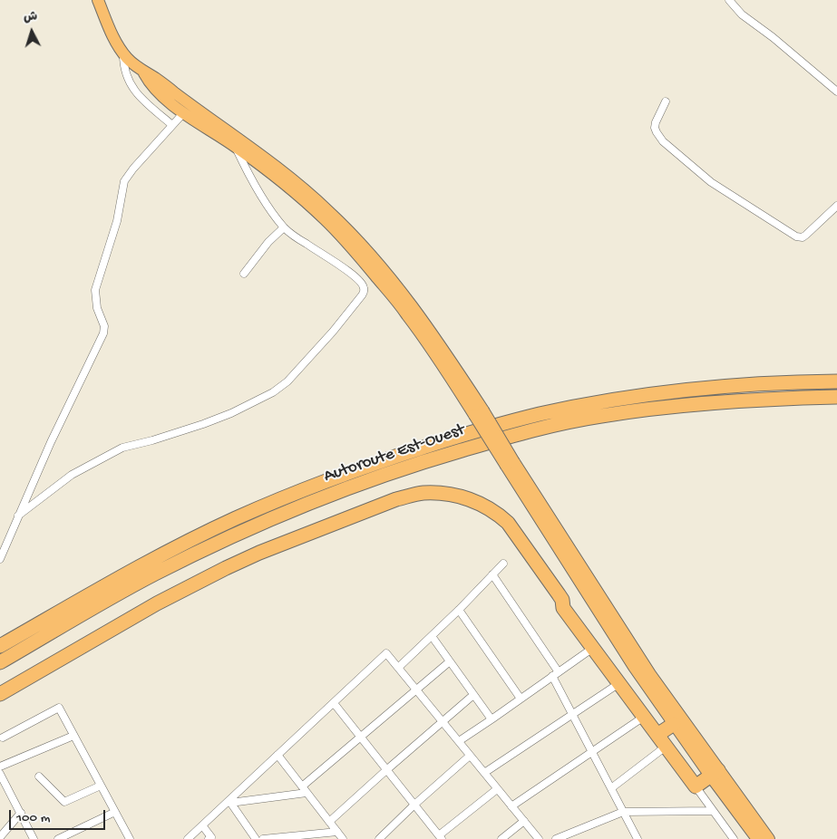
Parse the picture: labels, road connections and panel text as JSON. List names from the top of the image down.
{
  "streets": {
    "highway": ["Autoroute Est-Ouest"]
  },
  "scale_bar": "100 m",
  "north": "top"
}
